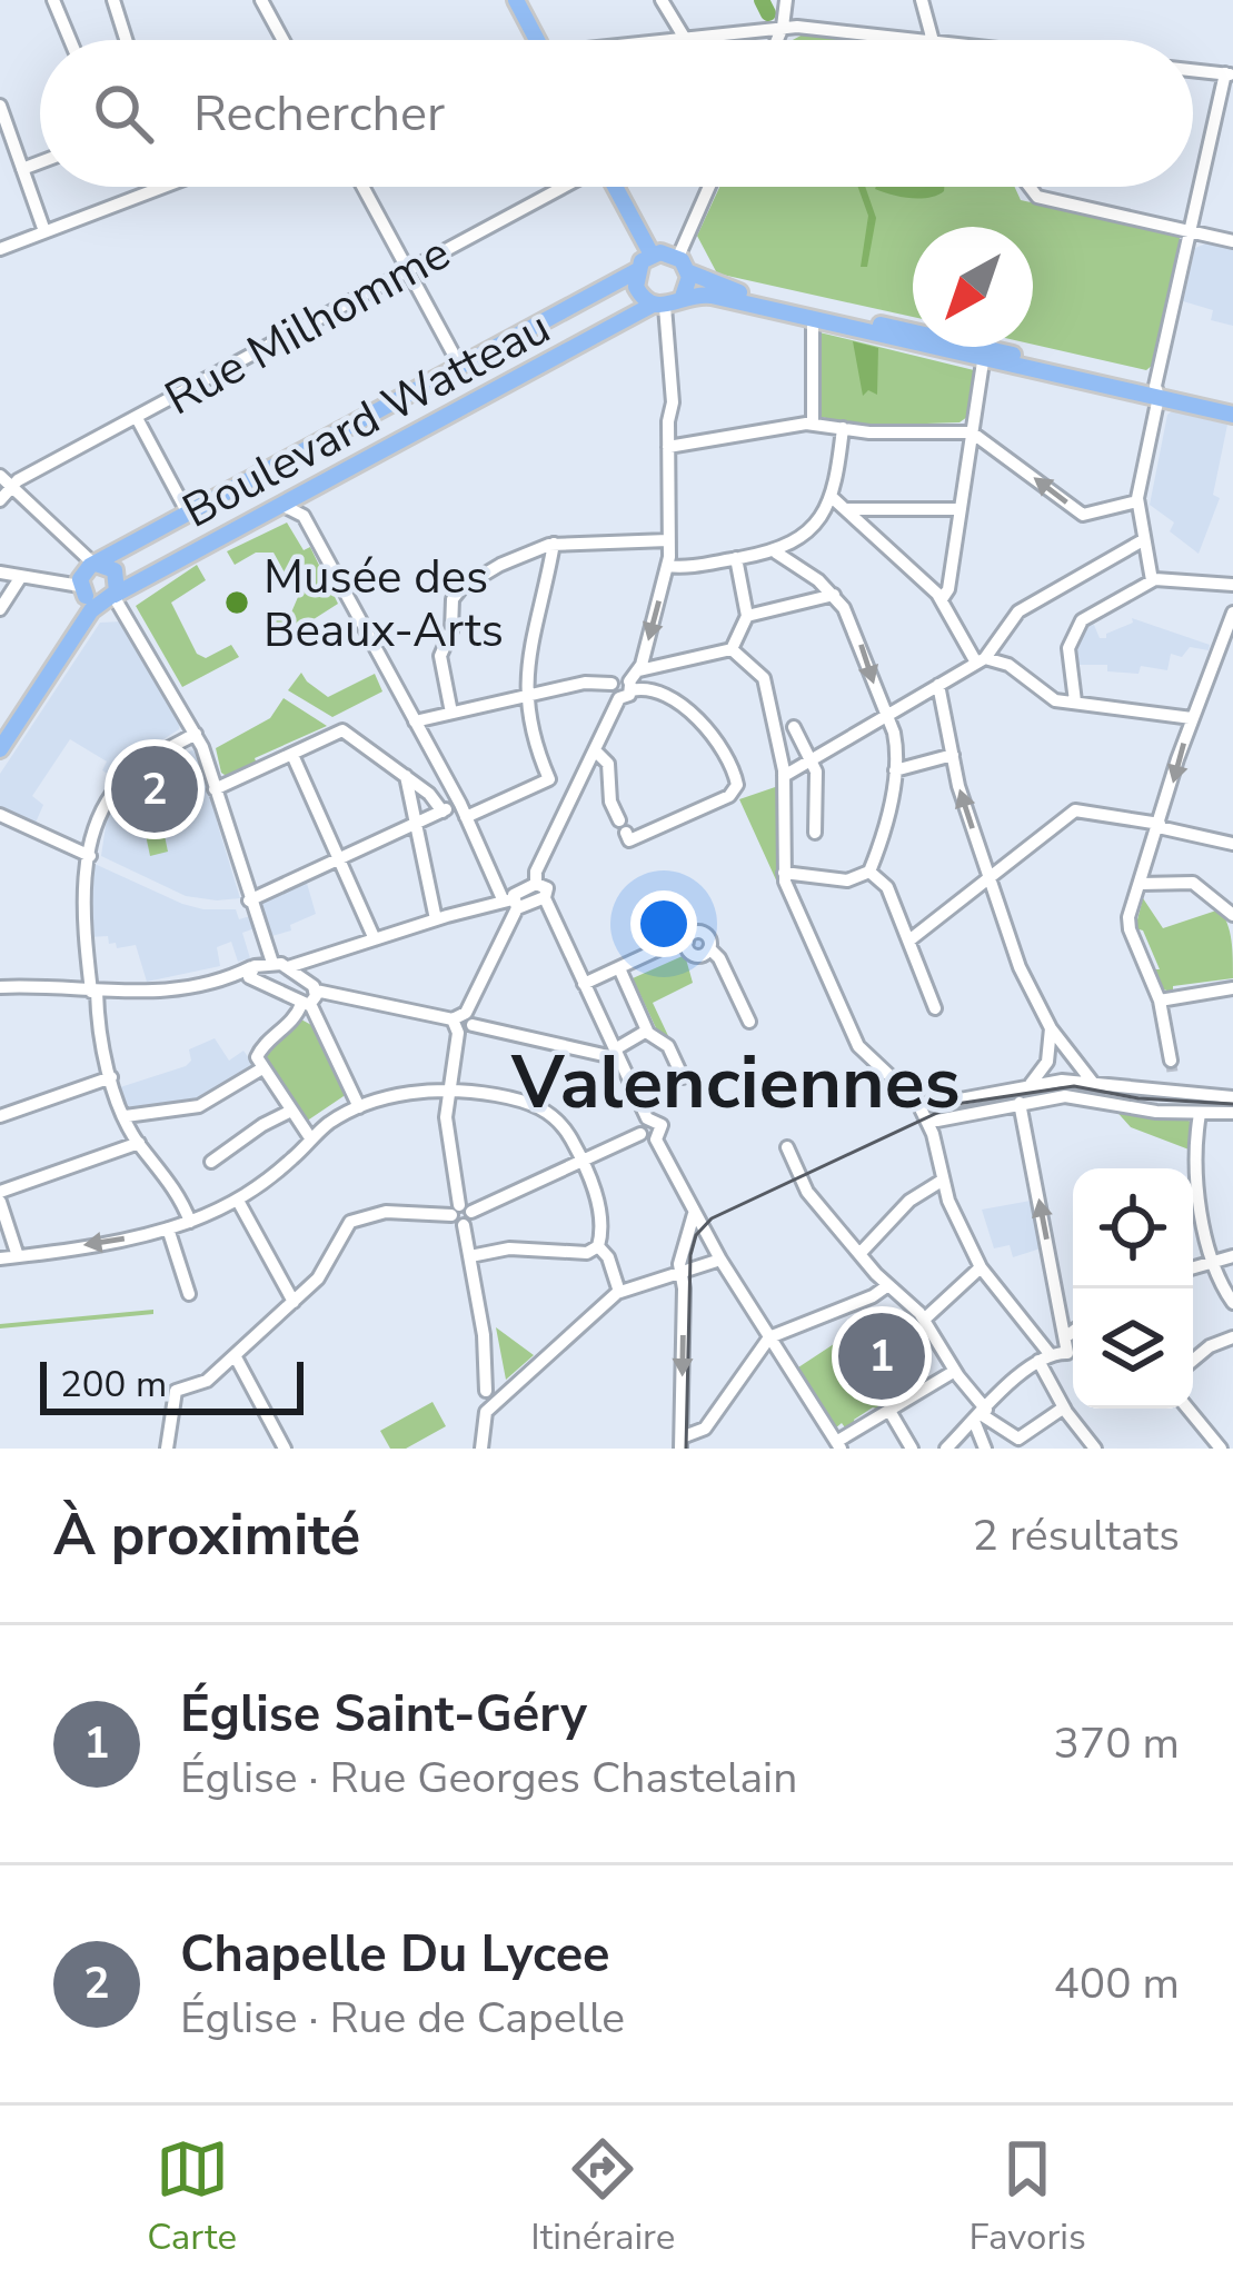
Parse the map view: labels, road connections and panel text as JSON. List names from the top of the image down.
{
  "streets": {
    "main road": ["Boulevard Watteau"],
    "street": ["Rue Milhomme"]
  },
  "districts": ["Valenciennes"],
  "places": ["Musée des Beaux-Arts"],
  "scale_bar": "200 m",
  "north": "bottom left",
  "page": {
    "search": "Rechercher",
    "pins": ["2", "1"],
    "scale": "200 m",
    "heading": ["À proximité", "2 résultats"],
    "list": [
      {
        "mark": "1",
        "name": "Église Saint-Géry",
        "note": "Église · Rue Georges Chastelain",
        "value": "370 m"
      },
      {
        "mark": "2",
        "name": "Chapelle Du Lycee",
        "note": "Église · Rue de Capelle",
        "value": "400 m"
      }
    ],
    "nav": ["Carte", "Itinéraire", "Favoris"]
  }
}
